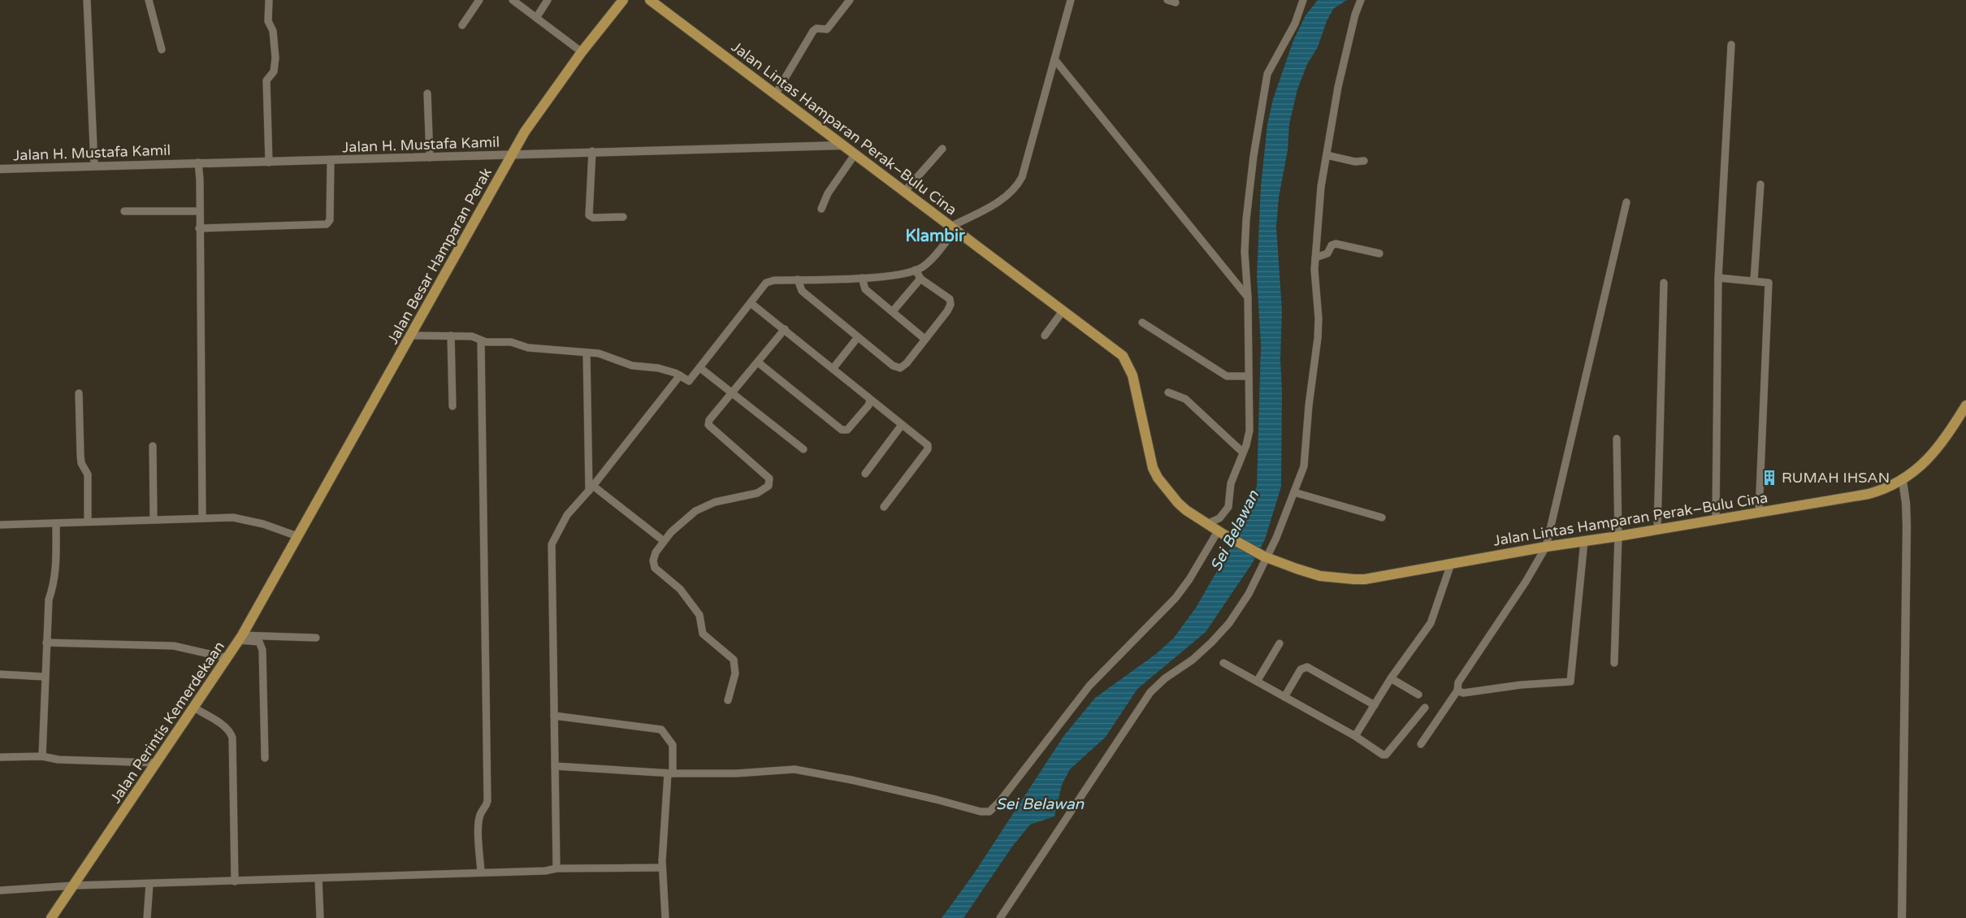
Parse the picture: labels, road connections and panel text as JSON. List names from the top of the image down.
{
  "streets": {
    "main road": ["Jalan Lintas Hamparan Perak–Bulu Cina", "Jalan Besar Hamparan Perak", "Jalan Perintis Kemerdekaan"],
    "street": ["Jalan H. Mustafa Kamil"]
  },
  "crossings": [
    ["Jalan Lintas Hamparan Perak–Bulu Cina", "Jalan H. Mustafa Kamil"],
    ["Jalan H. Mustafa Kamil", "Jalan Besar Hamparan Perak"],
    ["Jalan Besar Hamparan Perak", "Jalan Perintis Kemerdekaan"]
  ],
  "districts": ["Klambir"],
  "water": ["Sei Belawan"],
  "places": {
    "building": ["RUMAH IHSAN"]
  }
}
